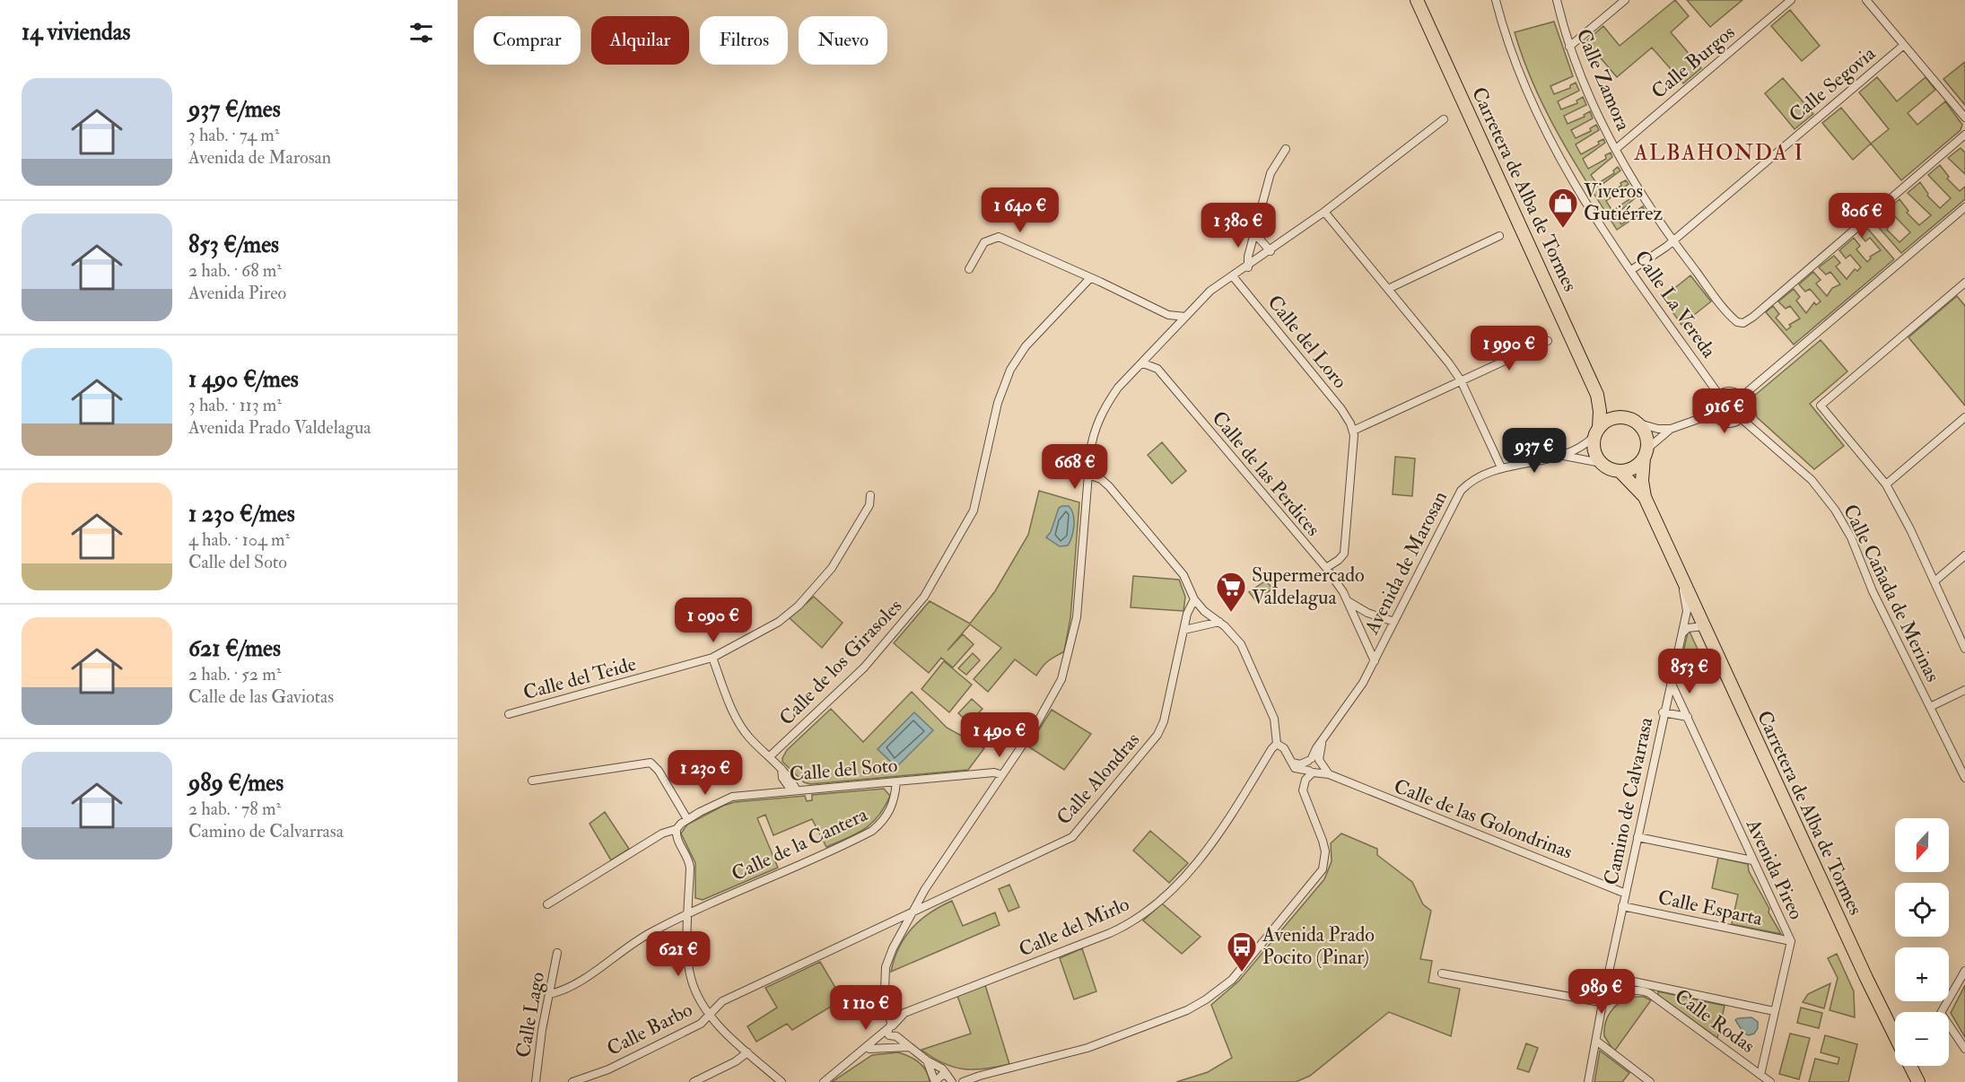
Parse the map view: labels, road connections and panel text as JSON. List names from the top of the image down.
{
  "streets": {
    "main road": ["Carretera de Alba de Tormes"],
    "street": [
      "Calle Burgos",
      "Calle Zamora",
      "Calle Segovia",
      "Calle La Vereda",
      "Calle del Loro",
      "Calle de las Perdices",
      "Avenida de Marosan",
      "Calle Cañada de Merinas",
      "Calle de los Girasoles",
      "Calle del Teide",
      "Calle del Soto",
      "Calle Alondras",
      "Camino de Calvarrasa",
      "Calle de las Golondrinas",
      "Calle de la Cantera",
      "Avenida Pireo",
      "Calle Esparta",
      "Calle del Mirlo",
      "Calle Lago",
      "Calle Rodas",
      "Calle Barbo"
    ]
  },
  "crossings": [
    ["Calle Burgos", "Calle Zamora"],
    ["Calle Zamora", "Calle Segovia"],
    ["Calle Segovia", "Calle La Vereda"],
    ["Carretera de Alba de Tormes", "Avenida de Marosan"],
    ["Carretera de Alba de Tormes", "Camino de Calvarrasa"],
    ["Calle La Vereda", "Calle Cañada de Merinas"],
    ["Calle de las Perdices", "Avenida de Marosan"],
    ["Avenida de Marosan", "Calle de las Golondrinas"],
    ["Calle del Soto", "Calle de la Cantera"],
    ["Calle Alondras", "Calle Barbo"],
    ["Camino de Calvarrasa", "Calle de las Golondrinas"],
    ["Camino de Calvarrasa", "Avenida Pireo"],
    ["Camino de Calvarrasa", "Calle Esparta"],
    ["Calle de las Golondrinas", "Calle del Mirlo"],
    ["Calle de la Cantera", "Calle Lago"],
    ["Avenida Pireo", "Calle Esparta"],
    ["Avenida Pireo", "Calle Rodas"]
  ],
  "districts": ["ALBAHONDA I"],
  "places": {
    "shop": ["Viveros Gutiérrez"],
    "supermarket": ["Supermercado Valdelagua"],
    "bus stop": ["Avenida Prado Pocito (Pinar)"]
  },
  "north": "bottom",
  "page": {
    "heading": "14 viviendas",
    "chip": [
      "Comprar",
      "Alquilar",
      "Filtros",
      "Nuevo"
    ],
    "list": [
      {
        "name": "937 €/mes",
        "note": "3 hab. · 74 m² · Avenida de Marosan"
      },
      {
        "name": "853 €/mes",
        "note": "2 hab. · 68 m² · Avenida Pireo"
      },
      {
        "name": "1 490 €/mes",
        "note": "3 hab. · 113 m² · Avenida Prado Valdelagua"
      },
      {
        "name": "1 230 €/mes",
        "note": "4 hab. · 104 m² · Calle del Soto"
      },
      {
        "name": "621 €/mes",
        "note": "2 hab. · 52 m² · Calle de las Gaviotas"
      },
      {
        "name": "989 €/mes",
        "note": "2 hab. · 78 m² · Camino de Calvarrasa"
      }
    ],
    "price": [
      "1 640 €",
      "806 €",
      "1 380 €",
      "1 990 €",
      "916 €",
      "937 €",
      "668 €",
      "1 090 €",
      "853 €",
      "1 490 €",
      "1 230 €",
      "621 €",
      "989 €",
      "1 110 €"
    ],
    "map_buttons": ["+", "−"]
  }
}
